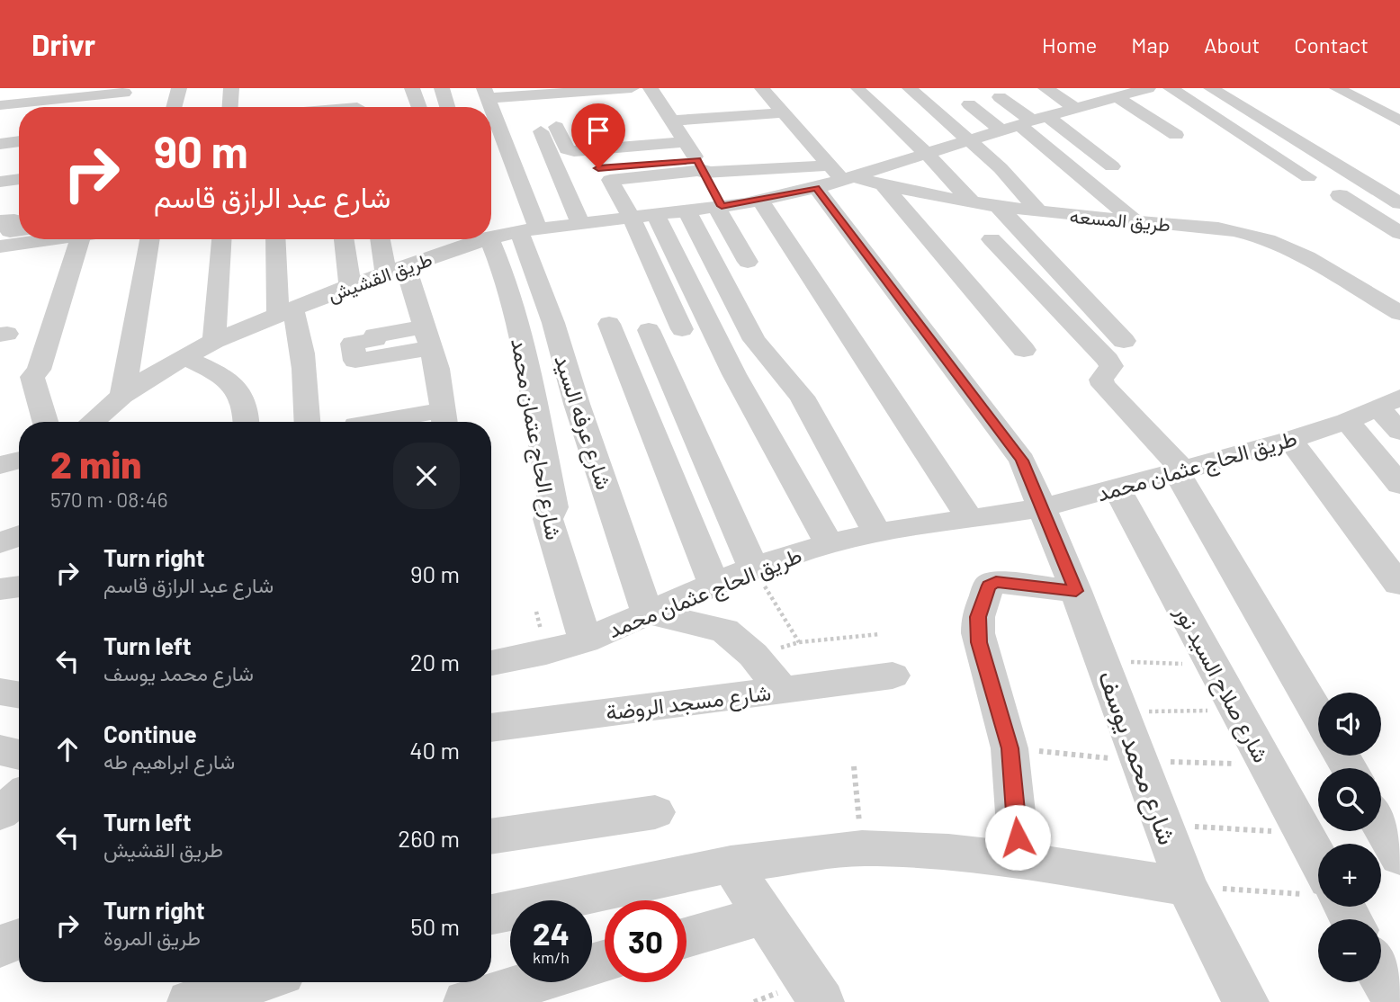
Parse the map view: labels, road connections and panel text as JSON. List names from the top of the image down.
{
  "streets": {
    "street": [
      "طريق المسعه",
      "طريق القشيش",
      "شارع عرفه السيد",
      "شارع الحاج عتمان محمد",
      "طريق الحاج عثمان محمد",
      "شارع صلاح السيد نور",
      "شارع مسجد الروضة",
      "شارع محمد يوسف"
    ]
  },
  "crossings": [
    ["طريق المسعه", "طريق القشيش"],
    ["طريق القشيش", "شارع عرفه السيد"],
    ["طريق القشيش", "شارع محمد يوسف"],
    ["شارع عرفه السيد", "طريق الحاج عثمان محمد"],
    ["شارع الحاج عتمان محمد", "طريق الحاج عثمان محمد"],
    ["طريق الحاج عثمان محمد", "شارع صلاح السيد نور"],
    ["طريق الحاج عثمان محمد", "شارع محمد يوسف"]
  ],
  "page": {
    "header": "Drivr",
    "nav": [
      "Home",
      "Map",
      "About",
      "Contact"
    ],
    "turn": ["90 m", "شارع عبد الرازق قاسم"],
    "heading": ["2 min", "570 m · 08:46"],
    "list": [
      {
        "name": "Turn right",
        "note": "شارع عبد الرازق قاسم",
        "value": "90 m"
      },
      {
        "name": "Turn left",
        "note": "شارع محمد يوسف",
        "value": "20 m"
      },
      {
        "name": "Continue",
        "note": "شارع ابراهيم طه",
        "value": "40 m"
      },
      {
        "name": "Turn left",
        "note": "طريق القشيش",
        "value": "260 m"
      },
      {
        "name": "Turn right",
        "note": "طريق المروة",
        "value": "50 m"
      }
    ],
    "map_buttons": ["+", "−"],
    "speed": "24 km/h",
    "limit": "30"
  }
}
